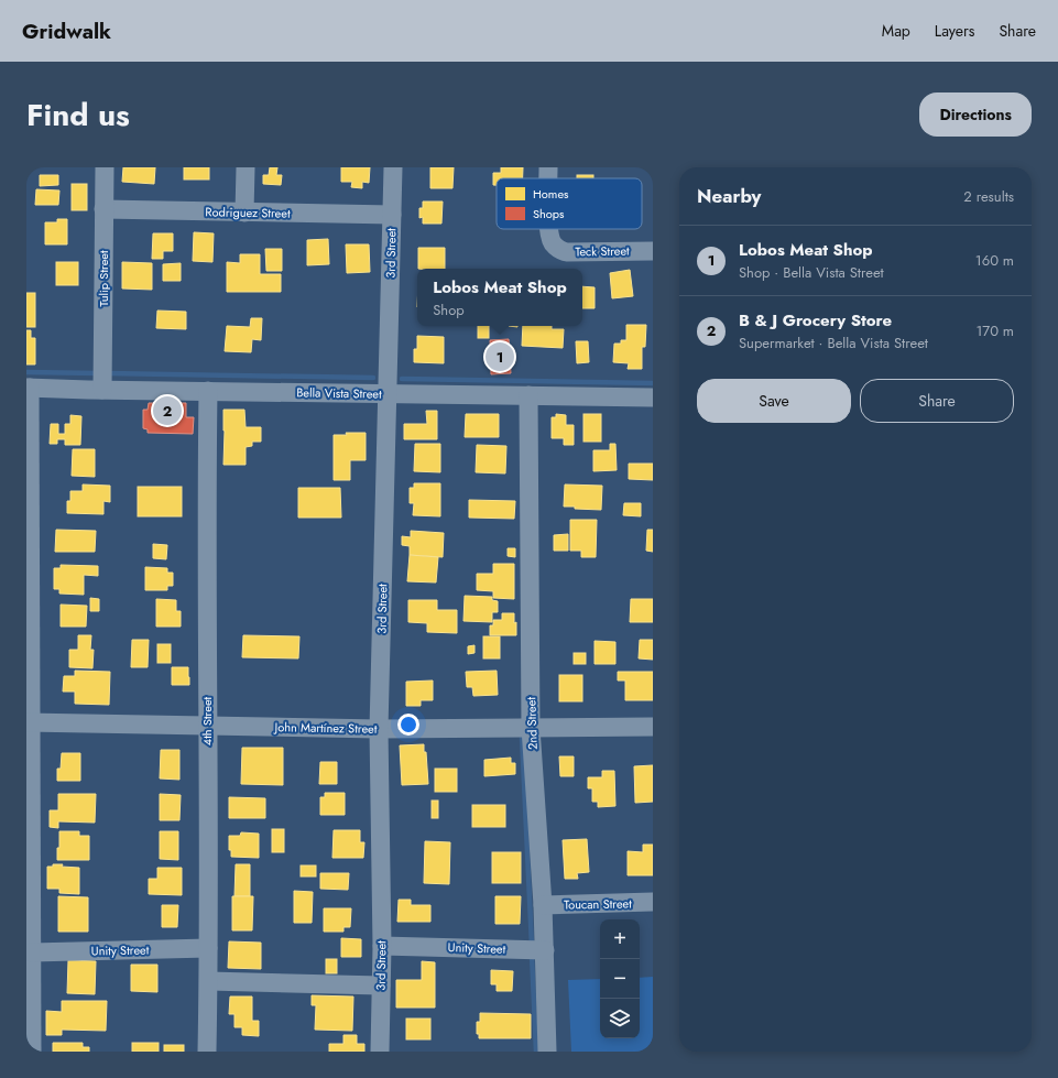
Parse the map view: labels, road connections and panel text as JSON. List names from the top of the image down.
{
  "streets": {
    "street": [
      "Rodriguez Street",
      "Teck Street",
      "3rd Street",
      "Tulip Street",
      "Bella Vista Street",
      "4th Street",
      "2nd Street",
      "John Martínez Street",
      "Toucan Street",
      "Unity Street"
    ]
  },
  "crossings": [
    ["Rodriguez Street", "3rd Street"],
    ["Rodriguez Street", "Tulip Street"],
    ["3rd Street", "Bella Vista Street"],
    ["3rd Street", "John Martínez Street"],
    ["3rd Street", "Unity Street"],
    ["Tulip Street", "Bella Vista Street"],
    ["Bella Vista Street", "4th Street"],
    ["Bella Vista Street", "2nd Street"],
    ["4th Street", "John Martínez Street"],
    ["4th Street", "Unity Street"],
    ["2nd Street", "John Martínez Street"],
    ["2nd Street", "Toucan Street"],
    ["2nd Street", "Unity Street"]
  ],
  "legend": ["Homes", "Shops"],
  "page": {
    "header": "Gridwalk",
    "nav": ["Map", "Layers", "Share"],
    "title": "Find us",
    "buttons": [
      "Directions",
      ["Save", "Share"]
    ],
    "heading": ["Nearby", "2 results"],
    "list": [
      {
        "mark": "1",
        "name": "Lobos Meat Shop",
        "note": "Shop · Bella Vista Street",
        "value": "160 m"
      },
      {
        "mark": "2",
        "name": "B & J Grocery Store",
        "note": "Supermarket · Bella Vista Street",
        "value": "170 m"
      }
    ],
    "popup": ["Lobos Meat Shop", "Shop"],
    "pins": ["1", "2"],
    "map_buttons": ["+", "−"]
  }
}
